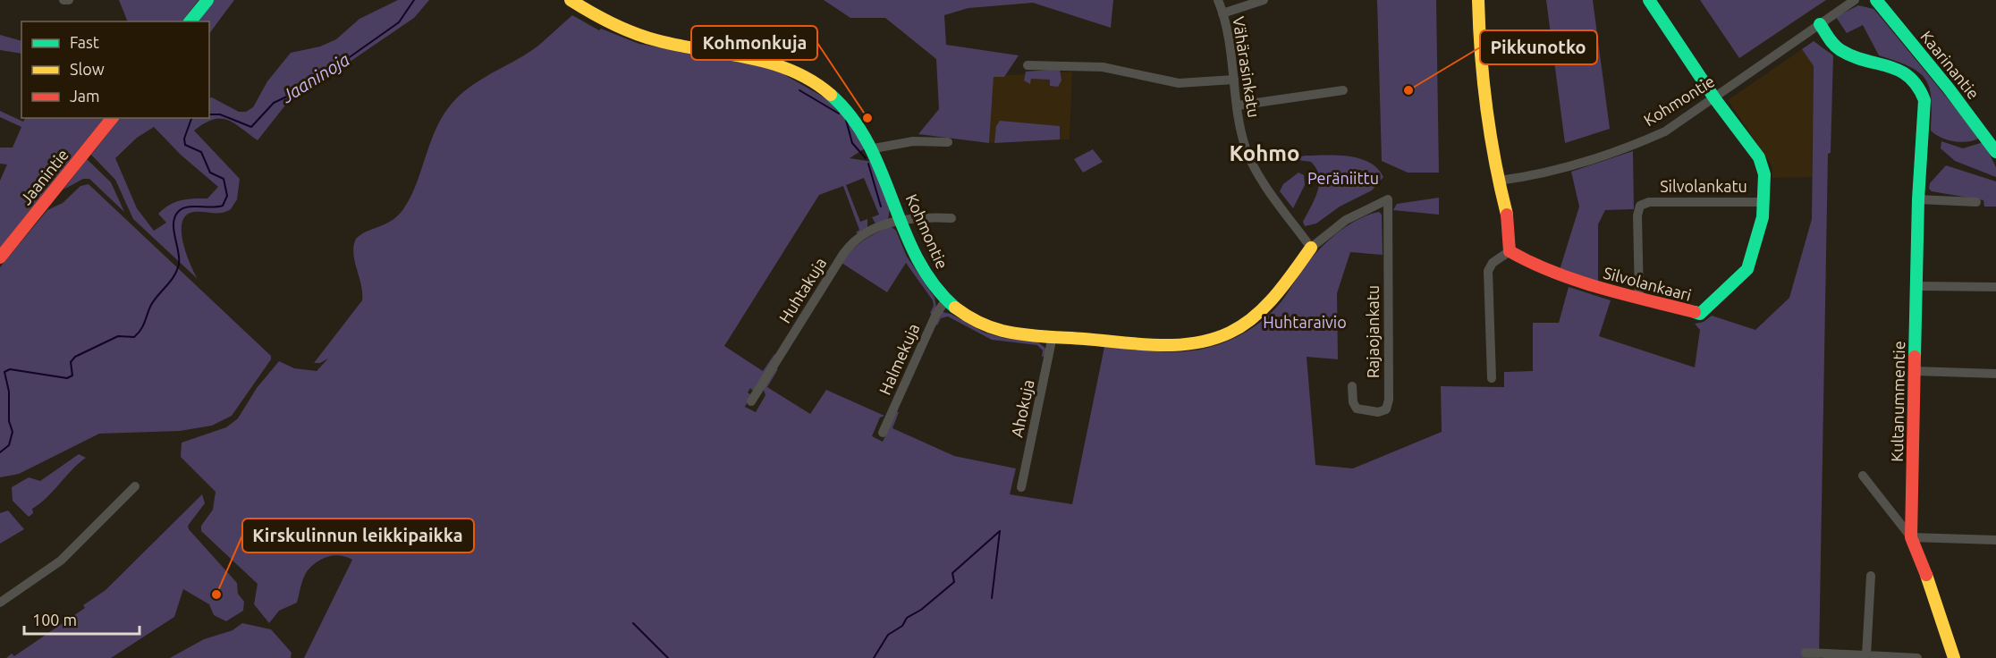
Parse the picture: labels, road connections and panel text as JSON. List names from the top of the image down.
{
  "streets": {
    "street": [
      "Kaarinantie",
      "Vähärasinkatu",
      "Kohmontie",
      "Jaanintie",
      "Silvolankatu",
      "Silvolankaari",
      "Huhtakuja",
      "Rajaojankatu",
      "Halmekuja",
      "Kultanummentie",
      "Ahokuja"
    ]
  },
  "crossings": [
    ["Vähärasinkatu", "Kohmontie"],
    ["Kohmontie", "Silvolankaari"],
    ["Kohmontie", "Huhtakuja"],
    ["Kohmontie", "Rajaojankatu"],
    ["Kohmontie", "Halmekuja"],
    ["Kohmontie", "Kultanummentie"],
    ["Kohmontie", "Ahokuja"],
    ["Silvolankatu", "Silvolankaari"]
  ],
  "districts": ["Kohmo"],
  "water": ["Jaaninoja"],
  "parks": ["Peräniittu", "Huhtaraivio"],
  "places": ["Pikkunotko", "Kohmonkuja", "Kirskulinnun leikkipaikka"],
  "legend": ["Fast", "Slow", "Jam"],
  "scale_bar": "100 m"
}
